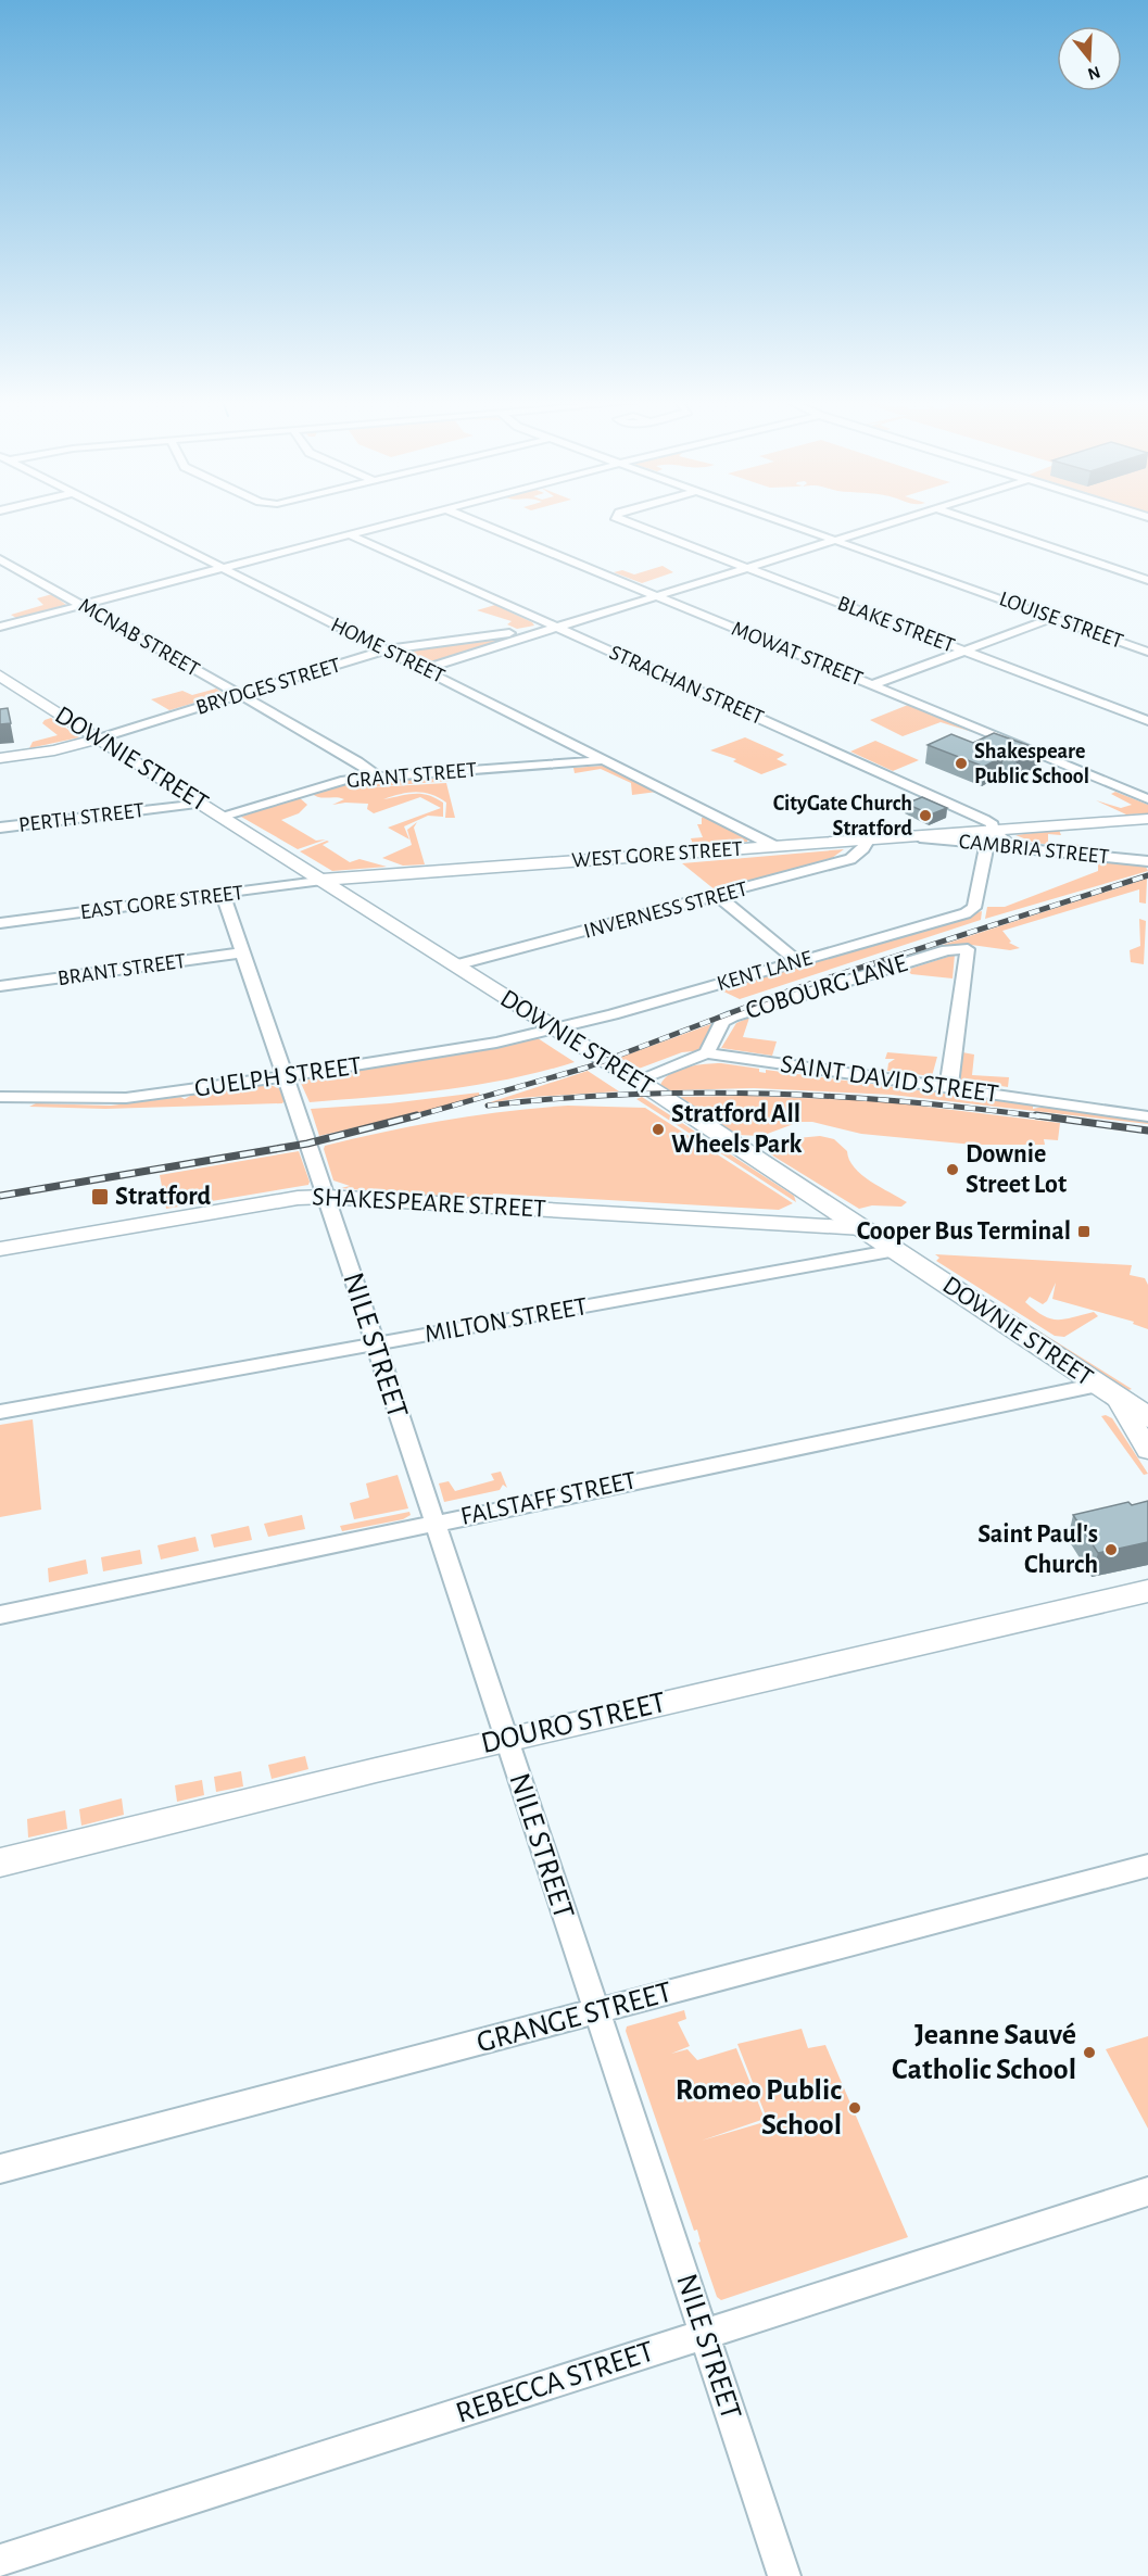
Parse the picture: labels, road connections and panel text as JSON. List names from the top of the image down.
{
  "streets": {
    "main road": ["DOWNIE STREET"],
    "street": [
      "LOUISE STREET",
      "BLAKE STREET",
      "MCNAB STREET",
      "HOME STREET",
      "MOWAT STREET",
      "STRACHAN STREET",
      "BRYDGES STREET",
      "GRANT STREET",
      "PERTH STREET",
      "CAMBRIA STREET",
      "WEST GORE STREET",
      "EAST GORE STREET",
      "INVERNESS STREET",
      "BRANT STREET",
      "KENT LANE",
      "COBOURG LANE",
      "GUELPH STREET",
      "SAINT DAVID STREET",
      "SHAKESPEARE STREET",
      "MILTON STREET",
      "NILE STREET",
      "FALSTAFF STREET",
      "DOURO STREET",
      "GRANGE STREET",
      "REBECCA STREET"
    ]
  },
  "crossings": [
    ["LOUISE STREET", "BRYDGES STREET"],
    ["BLAKE STREET", "BRYDGES STREET"],
    ["MCNAB STREET", "BRYDGES STREET"],
    ["MCNAB STREET", "GRANT STREET"],
    ["HOME STREET", "BRYDGES STREET"],
    ["HOME STREET", "GRANT STREET"],
    ["HOME STREET", "WEST GORE STREET"],
    ["MOWAT STREET", "BRYDGES STREET"],
    ["STRACHAN STREET", "BRYDGES STREET"],
    ["STRACHAN STREET", "CAMBRIA STREET"],
    ["STRACHAN STREET", "WEST GORE STREET"],
    ["STRACHAN STREET", "KENT LANE"],
    ["BRYDGES STREET", "DOWNIE STREET"],
    ["DOWNIE STREET", "GRANT STREET"],
    ["DOWNIE STREET", "PERTH STREET"],
    ["DOWNIE STREET", "WEST GORE STREET"],
    ["DOWNIE STREET", "EAST GORE STREET"],
    ["DOWNIE STREET", "INVERNESS STREET"],
    ["DOWNIE STREET", "KENT LANE"],
    ["DOWNIE STREET", "GUELPH STREET"],
    ["DOWNIE STREET", "SAINT DAVID STREET"],
    ["DOWNIE STREET", "SHAKESPEARE STREET"],
    ["DOWNIE STREET", "MILTON STREET"],
    ["DOWNIE STREET", "FALSTAFF STREET"],
    ["CAMBRIA STREET", "WEST GORE STREET"],
    ["CAMBRIA STREET", "KENT LANE"],
    ["WEST GORE STREET", "EAST GORE STREET"],
    ["WEST GORE STREET", "INVERNESS STREET"],
    ["WEST GORE STREET", "KENT LANE"],
    ["EAST GORE STREET", "NILE STREET"],
    ["BRANT STREET", "NILE STREET"],
    ["KENT LANE", "GUELPH STREET"],
    ["COBOURG LANE", "SAINT DAVID STREET"],
    ["GUELPH STREET", "NILE STREET"],
    ["SHAKESPEARE STREET", "NILE STREET"],
    ["MILTON STREET", "NILE STREET"],
    ["NILE STREET", "FALSTAFF STREET"],
    ["NILE STREET", "DOURO STREET"],
    ["NILE STREET", "GRANGE STREET"],
    ["NILE STREET", "REBECCA STREET"]
  ],
  "places": {
    "other": [
      "Shakespeare Public School",
      "CityGate Church Stratford",
      "Stratford All Wheels Park",
      "Downie Street Lot",
      "Saint Paul's Church",
      "Jeanne Sauvé Catholic School",
      "Romeo Public School"
    ],
    "transit": ["Stratford", "Cooper Bus Terminal"]
  },
  "north": "bottom"
}
